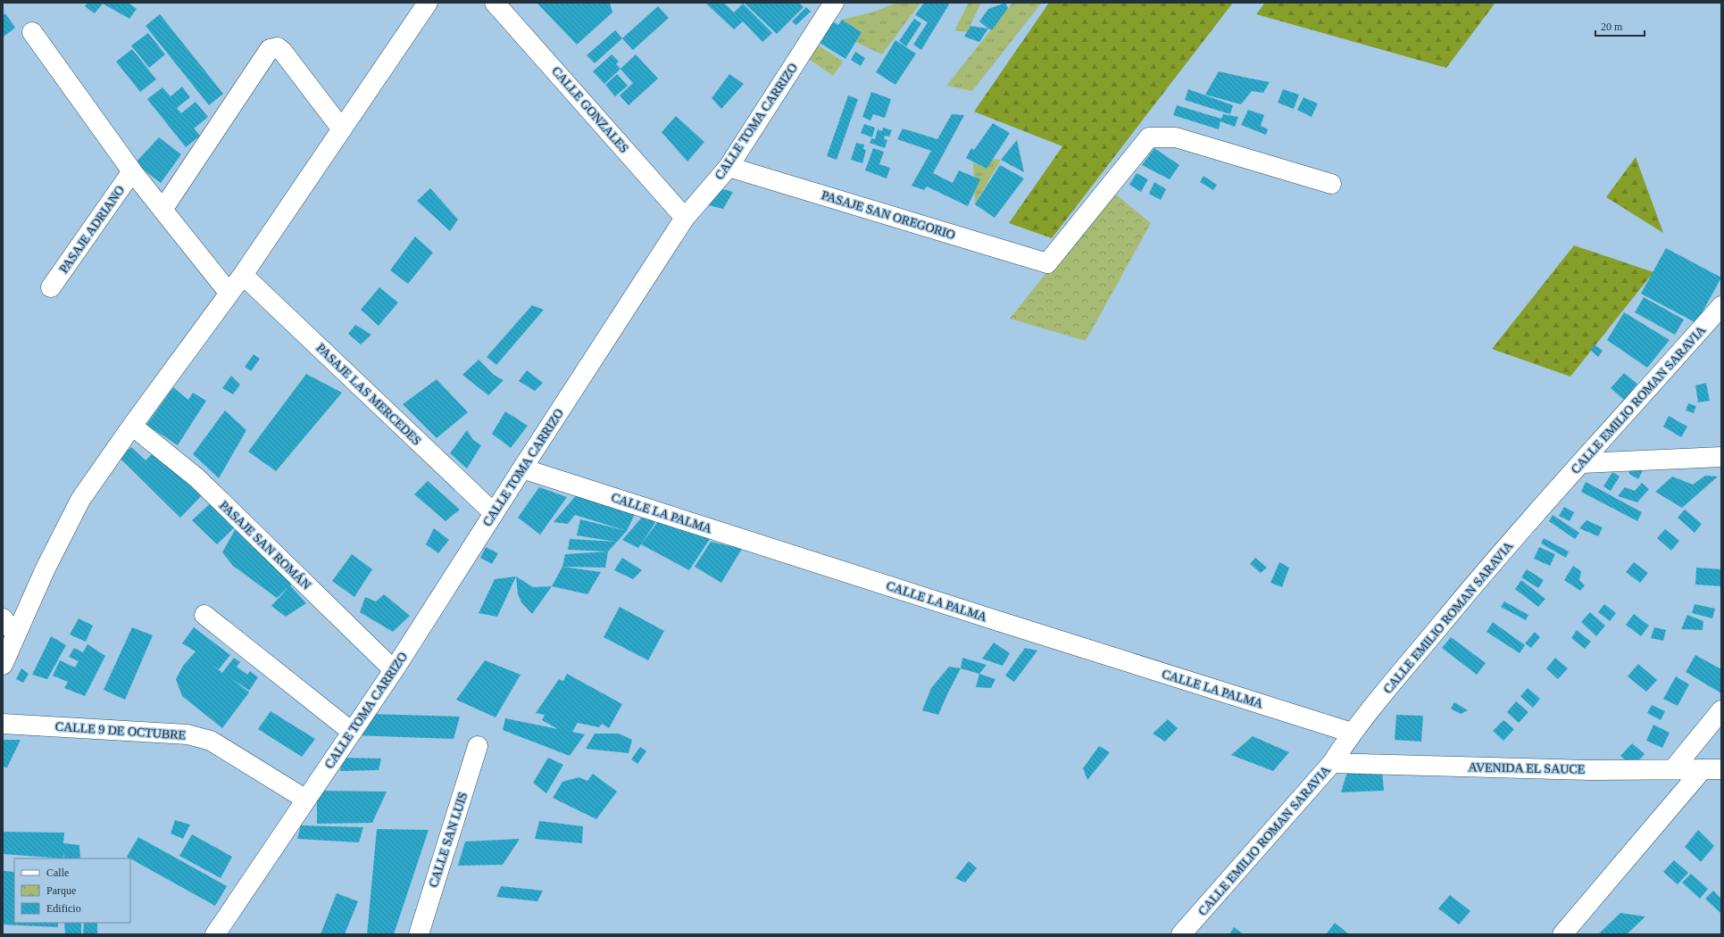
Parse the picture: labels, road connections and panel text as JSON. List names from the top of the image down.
{
  "streets": {
    "street": [
      "CALLE GONZALES",
      "CALLE TOMA CARRIZO",
      "PASAJE SAN OREGORIO",
      "PASAJE ADRIANO",
      "PASAJE LAS MERCEDES",
      "CALLE EMILIO ROMAN SARAVIA",
      "CALLE LA PALMA",
      "PASAJE SAN ROMÁN",
      "CALLE 9 DE OCTUBRE",
      "AVENIDA EL SAUCE",
      "CALLE SAN LUIS"
    ]
  },
  "crossings": [
    ["CALLE GONZALES", "CALLE TOMA CARRIZO"],
    ["CALLE TOMA CARRIZO", "PASAJE SAN OREGORIO"],
    ["CALLE TOMA CARRIZO", "PASAJE LAS MERCEDES"],
    ["CALLE TOMA CARRIZO", "CALLE LA PALMA"],
    ["CALLE TOMA CARRIZO", "PASAJE SAN ROMÁN"],
    ["CALLE TOMA CARRIZO", "CALLE 9 DE OCTUBRE"],
    ["CALLE EMILIO ROMAN SARAVIA", "CALLE LA PALMA"],
    ["CALLE EMILIO ROMAN SARAVIA", "AVENIDA EL SAUCE"]
  ],
  "legend": ["Calle", "Parque", "Edificio"],
  "scale_bar": "20 m"
}
